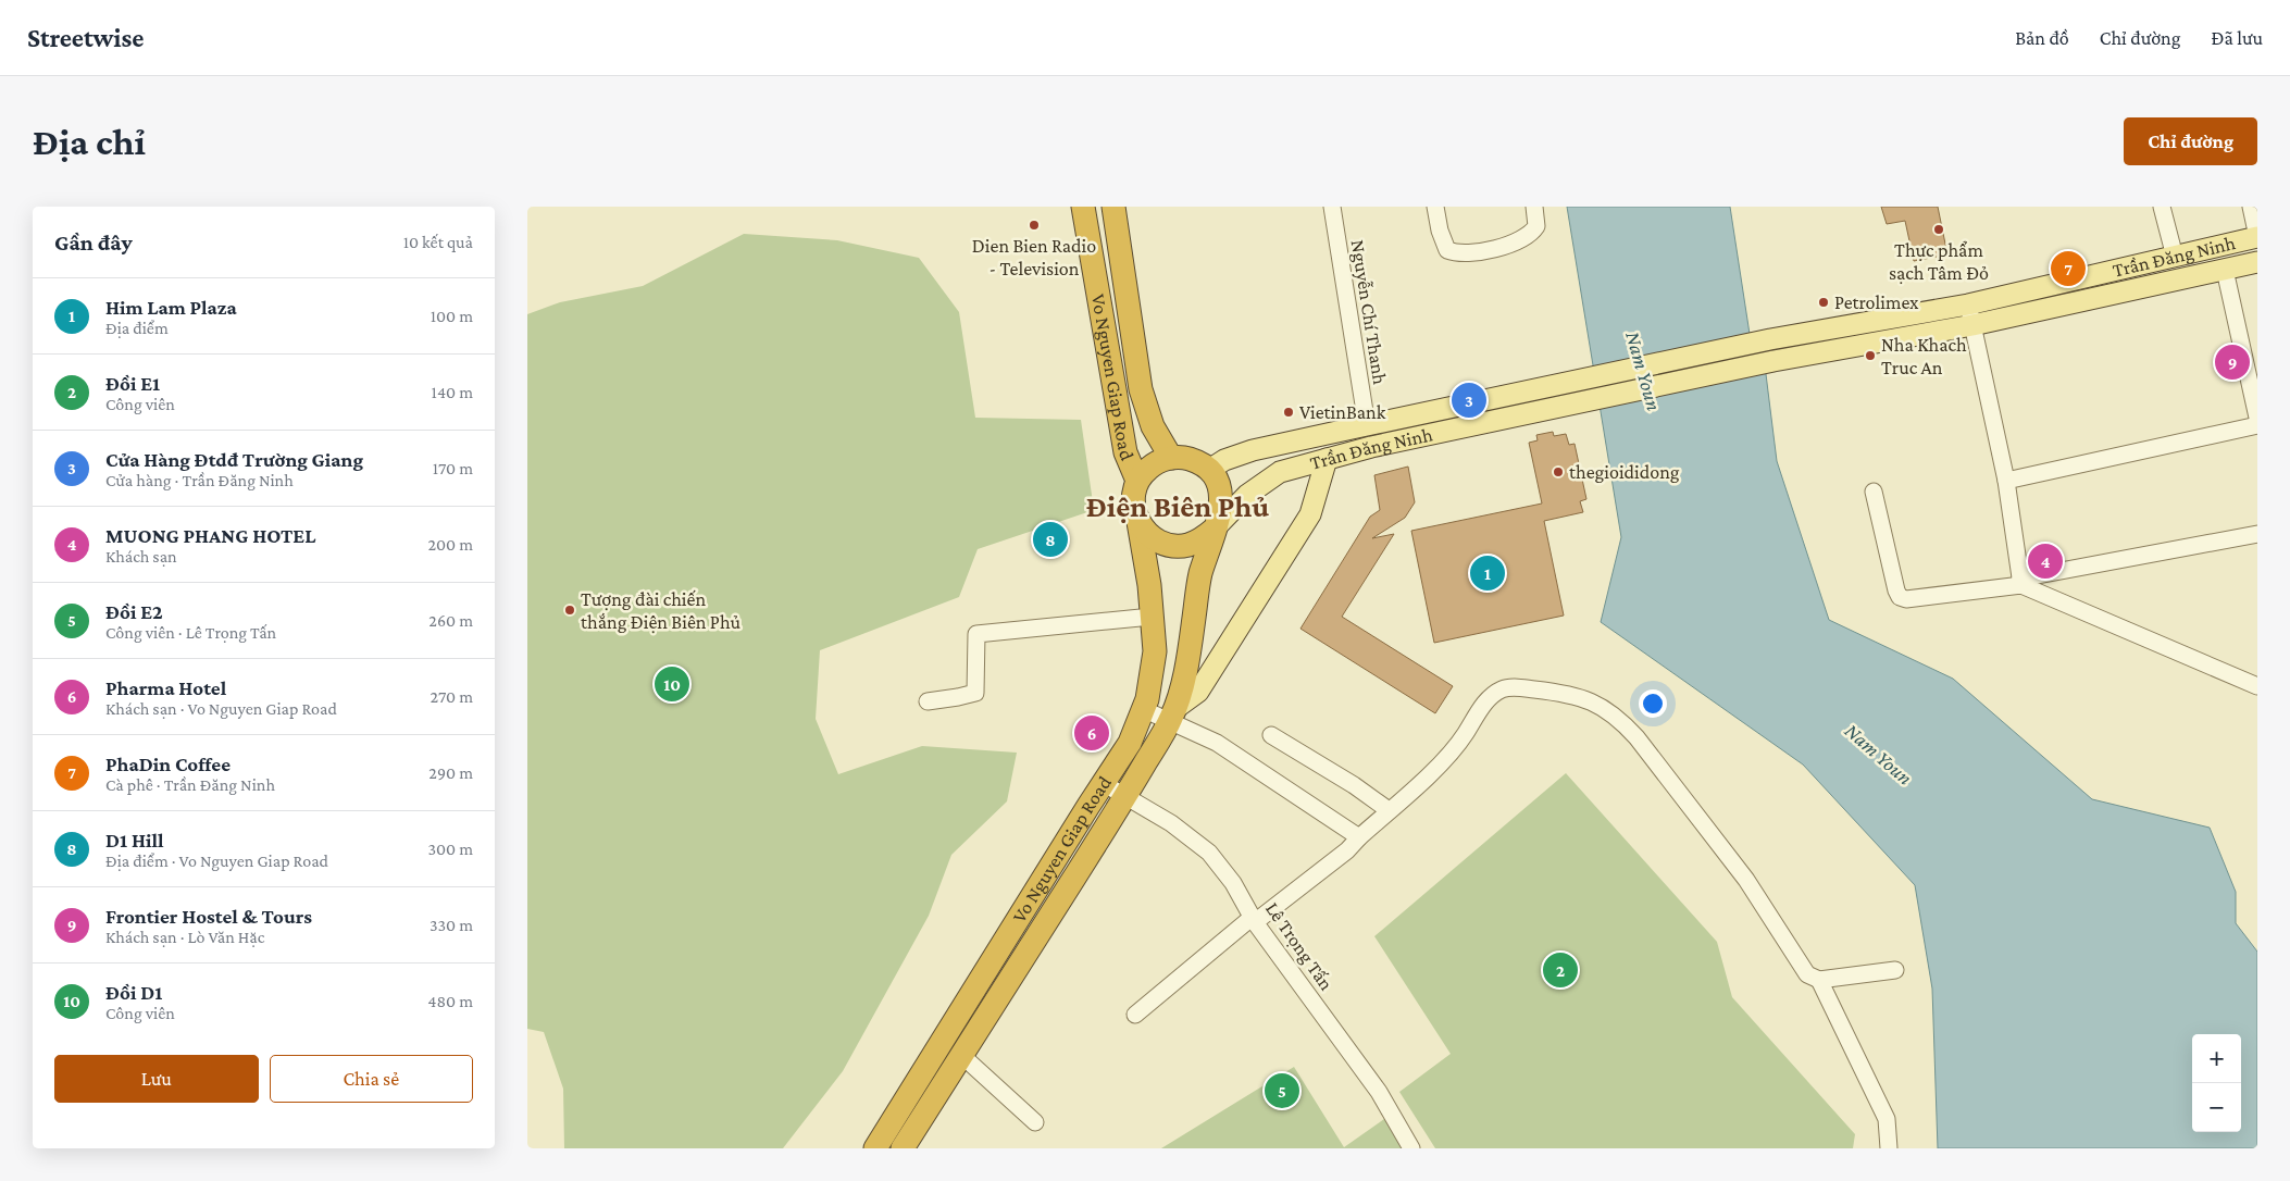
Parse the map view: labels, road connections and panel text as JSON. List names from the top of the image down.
{
  "streets": {
    "highway": ["Vo Nguyen Giap Road"],
    "main road": ["Trần Đăng Ninh"],
    "street": ["Nguyễn Chí Thanh", "Lê Trọng Tấn"]
  },
  "crossings": [
    ["Trần Đăng Ninh", "Nguyễn Chí Thanh"],
    ["Trần Đăng Ninh", "Vo Nguyen Giap Road"],
    ["Vo Nguyen Giap Road", "Lê Trọng Tấn"]
  ],
  "districts": ["Điện Biên Phủ"],
  "water": ["Nam Youn"],
  "places": [
    "Dien Bien Radio - Television",
    "Thực phẩm sạch Tâm Đỏ",
    "Petrolimex",
    "Nha Khach Truc An",
    "VietinBank",
    "thegioididong",
    "Tượng đài chiến thắng Điện Biên Phủ"
  ],
  "page": {
    "header": "Streetwise",
    "nav": ["Bản đồ", "Chỉ đường", "Đã lưu"],
    "buttons": [
      "Chỉ đường",
      ["Lưu", "Chia sẻ"]
    ],
    "title": "Địa chỉ",
    "heading": ["Gần đây", "10 kết quả"],
    "pins": [
      "7",
      "9",
      "3",
      "8",
      "4",
      "1",
      "10",
      "6",
      "2",
      "5"
    ],
    "list": [
      {
        "mark": "1",
        "name": "Him Lam Plaza",
        "note": "Địa điểm",
        "value": "100 m"
      },
      {
        "mark": "2",
        "name": "Đồi E1",
        "note": "Công viên",
        "value": "140 m"
      },
      {
        "mark": "3",
        "name": "Cửa Hàng Đtdđ Trường Giang",
        "note": "Cửa hàng · Trần Đăng Ninh",
        "value": "170 m"
      },
      {
        "mark": "4",
        "name": "MUONG PHANG HOTEL",
        "note": "Khách sạn",
        "value": "200 m"
      },
      {
        "mark": "5",
        "name": "Đồi E2",
        "note": "Công viên · Lê Trọng Tấn",
        "value": "260 m"
      },
      {
        "mark": "6",
        "name": "Pharma Hotel",
        "note": "Khách sạn · Vo Nguyen Giap Road",
        "value": "270 m"
      },
      {
        "mark": "7",
        "name": "PhaDin Coffee",
        "note": "Cà phê · Trần Đăng Ninh",
        "value": "290 m"
      },
      {
        "mark": "8",
        "name": "D1 Hill",
        "note": "Địa điểm · Vo Nguyen Giap Road",
        "value": "300 m"
      },
      {
        "mark": "9",
        "name": "Frontier Hostel & Tours",
        "note": "Khách sạn · Lò Văn Hặc",
        "value": "330 m"
      },
      {
        "mark": "10",
        "name": "Đồi D1",
        "note": "Công viên",
        "value": "480 m"
      }
    ],
    "map_buttons": ["+", "−"]
  }
}
